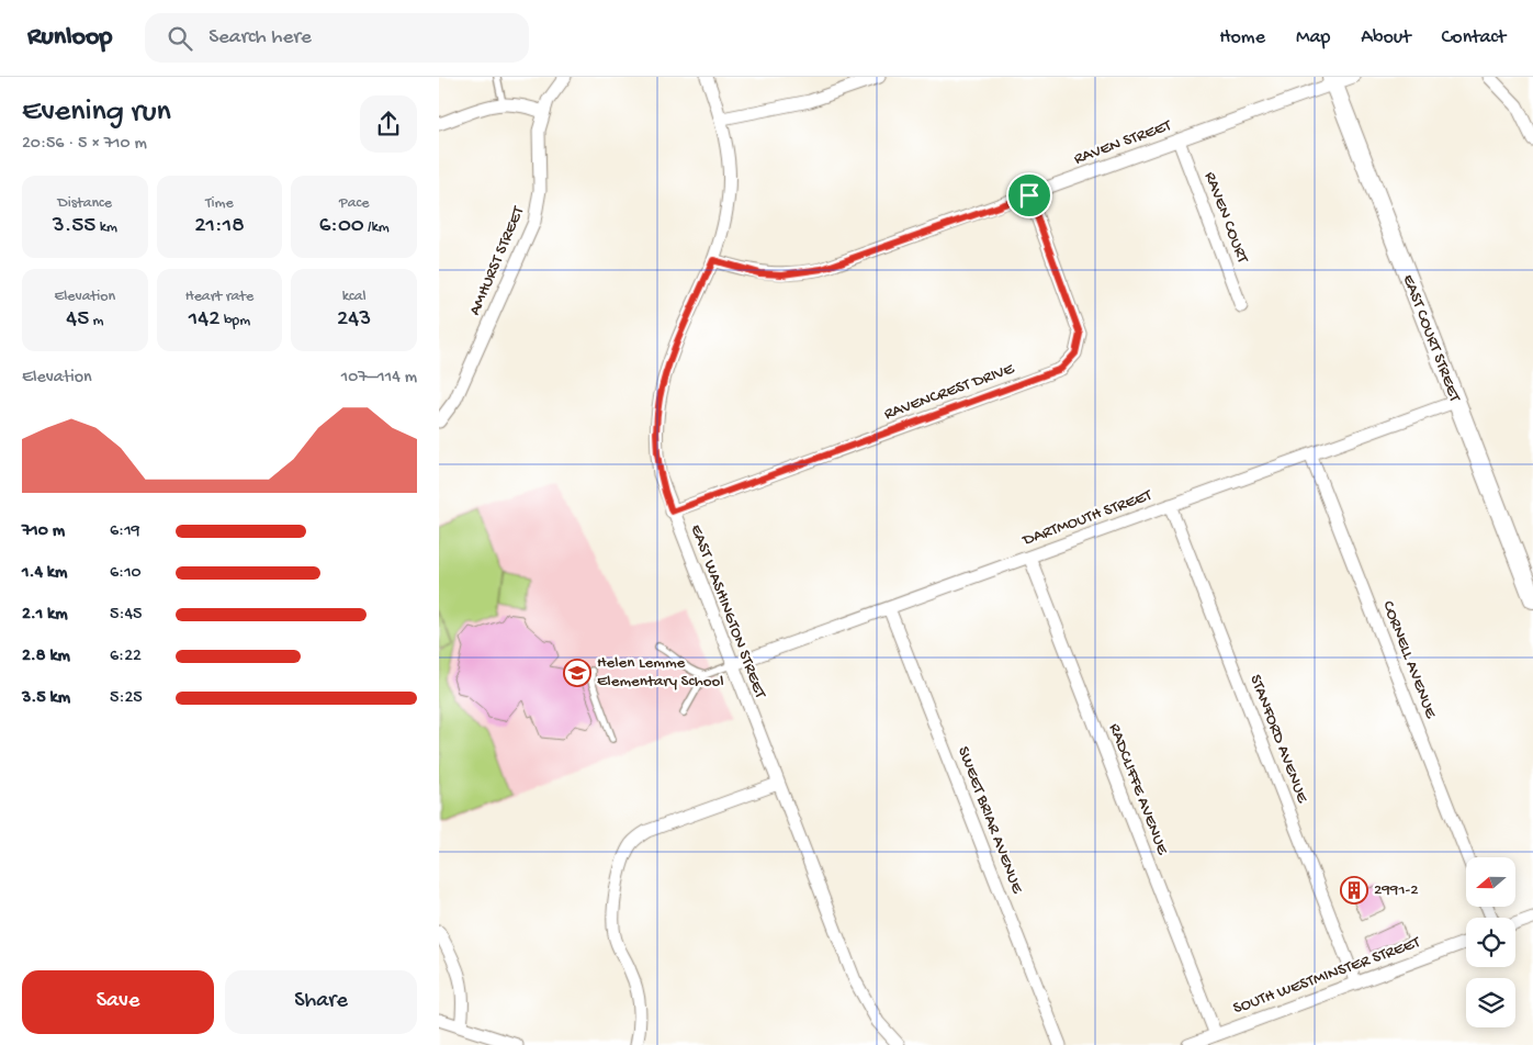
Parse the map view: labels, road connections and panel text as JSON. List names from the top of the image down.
{
  "streets": {
    "street": [
      "RAVEN STREET",
      "RAVEN COURT",
      "AMHURST STREET",
      "EAST COURT STREET",
      "RAVENCREST DRIVE",
      "DARTMOUTH STREET",
      "EAST WASHINGTON STREET",
      "CORNELL AVENUE",
      "STANFORD AVENUE",
      "RADCLIFFE AVENUE",
      "SWEET BRIAR AVENUE",
      "SOUTH WESTMINSTER STREET"
    ]
  },
  "crossings": [
    ["RAVEN STREET", "RAVEN COURT"],
    ["RAVEN STREET", "EAST COURT STREET"],
    ["RAVEN STREET", "RAVENCREST DRIVE"],
    ["RAVEN STREET", "EAST WASHINGTON STREET"],
    ["EAST COURT STREET", "DARTMOUTH STREET"],
    ["RAVENCREST DRIVE", "EAST WASHINGTON STREET"],
    ["DARTMOUTH STREET", "EAST WASHINGTON STREET"],
    ["DARTMOUTH STREET", "CORNELL AVENUE"],
    ["DARTMOUTH STREET", "STANFORD AVENUE"],
    ["DARTMOUTH STREET", "RADCLIFFE AVENUE"],
    ["DARTMOUTH STREET", "SWEET BRIAR AVENUE"],
    ["STANFORD AVENUE", "SOUTH WESTMINSTER STREET"],
    ["RADCLIFFE AVENUE", "SOUTH WESTMINSTER STREET"]
  ],
  "places": {
    "school or university": ["Helen Lemme Elementary School"],
    "building": ["2991-2"]
  },
  "north": "left",
  "page": {
    "header": "Runloop",
    "search": "Search here",
    "nav": [
      "Home",
      "Map",
      "About",
      "Contact"
    ],
    "heading": ["Evening run", "20:56 · 5 × 710 m"],
    "stats": [
      ["Distance", "3.55 km"],
      ["Time", "21:18"],
      ["Pace", "6:00 /km"],
      ["Elevation", "45 m"],
      ["Heart rate", "142 bpm"],
      ["kcal", "243"]
    ],
    "chart": ["Elevation", "107–114 m"],
    "list": [
      {
        "name": "710 m",
        "note": "6:19"
      },
      {
        "name": "1.4 km",
        "note": "6:10"
      },
      {
        "name": "2.1 km",
        "note": "5:45"
      },
      {
        "name": "2.8 km",
        "note": "6:22"
      },
      {
        "name": "3.5 km",
        "note": "5:25"
      }
    ],
    "buttons": ["Save", "Share"]
  }
}
